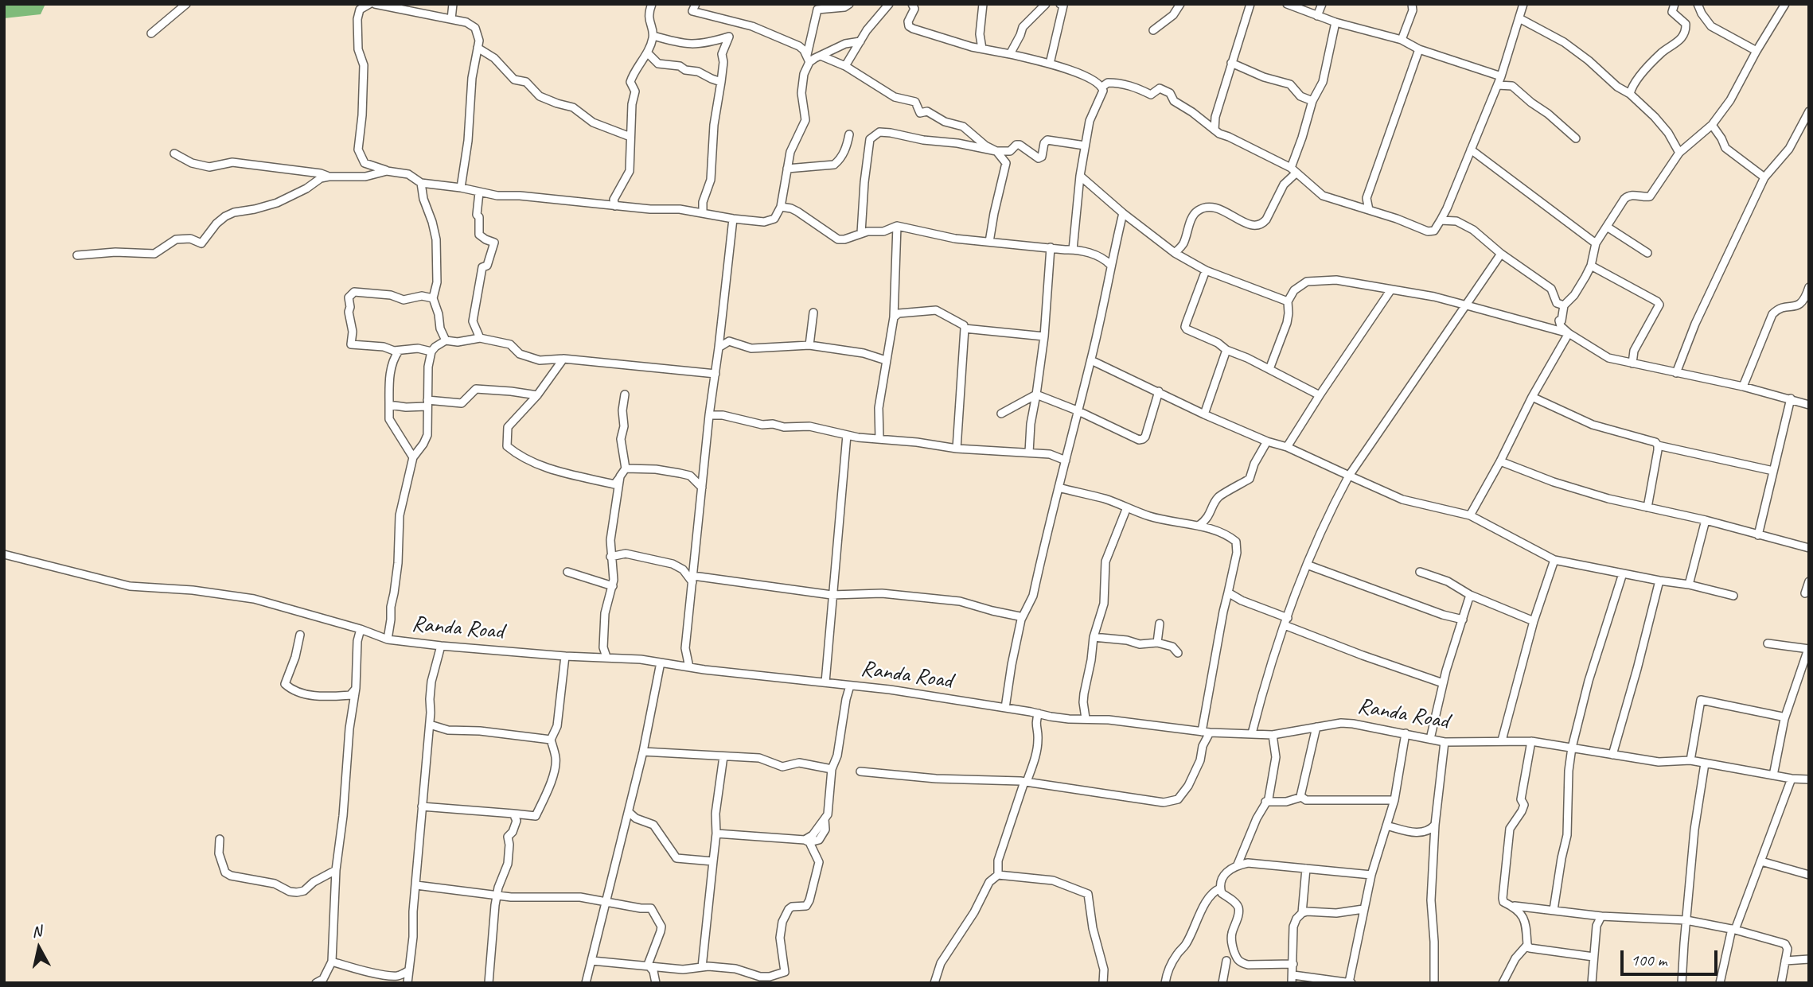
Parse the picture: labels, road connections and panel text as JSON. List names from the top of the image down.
{
  "streets": {
    "street": ["Randa Road"]
  },
  "scale_bar": "100 m",
  "north": "top"
}
